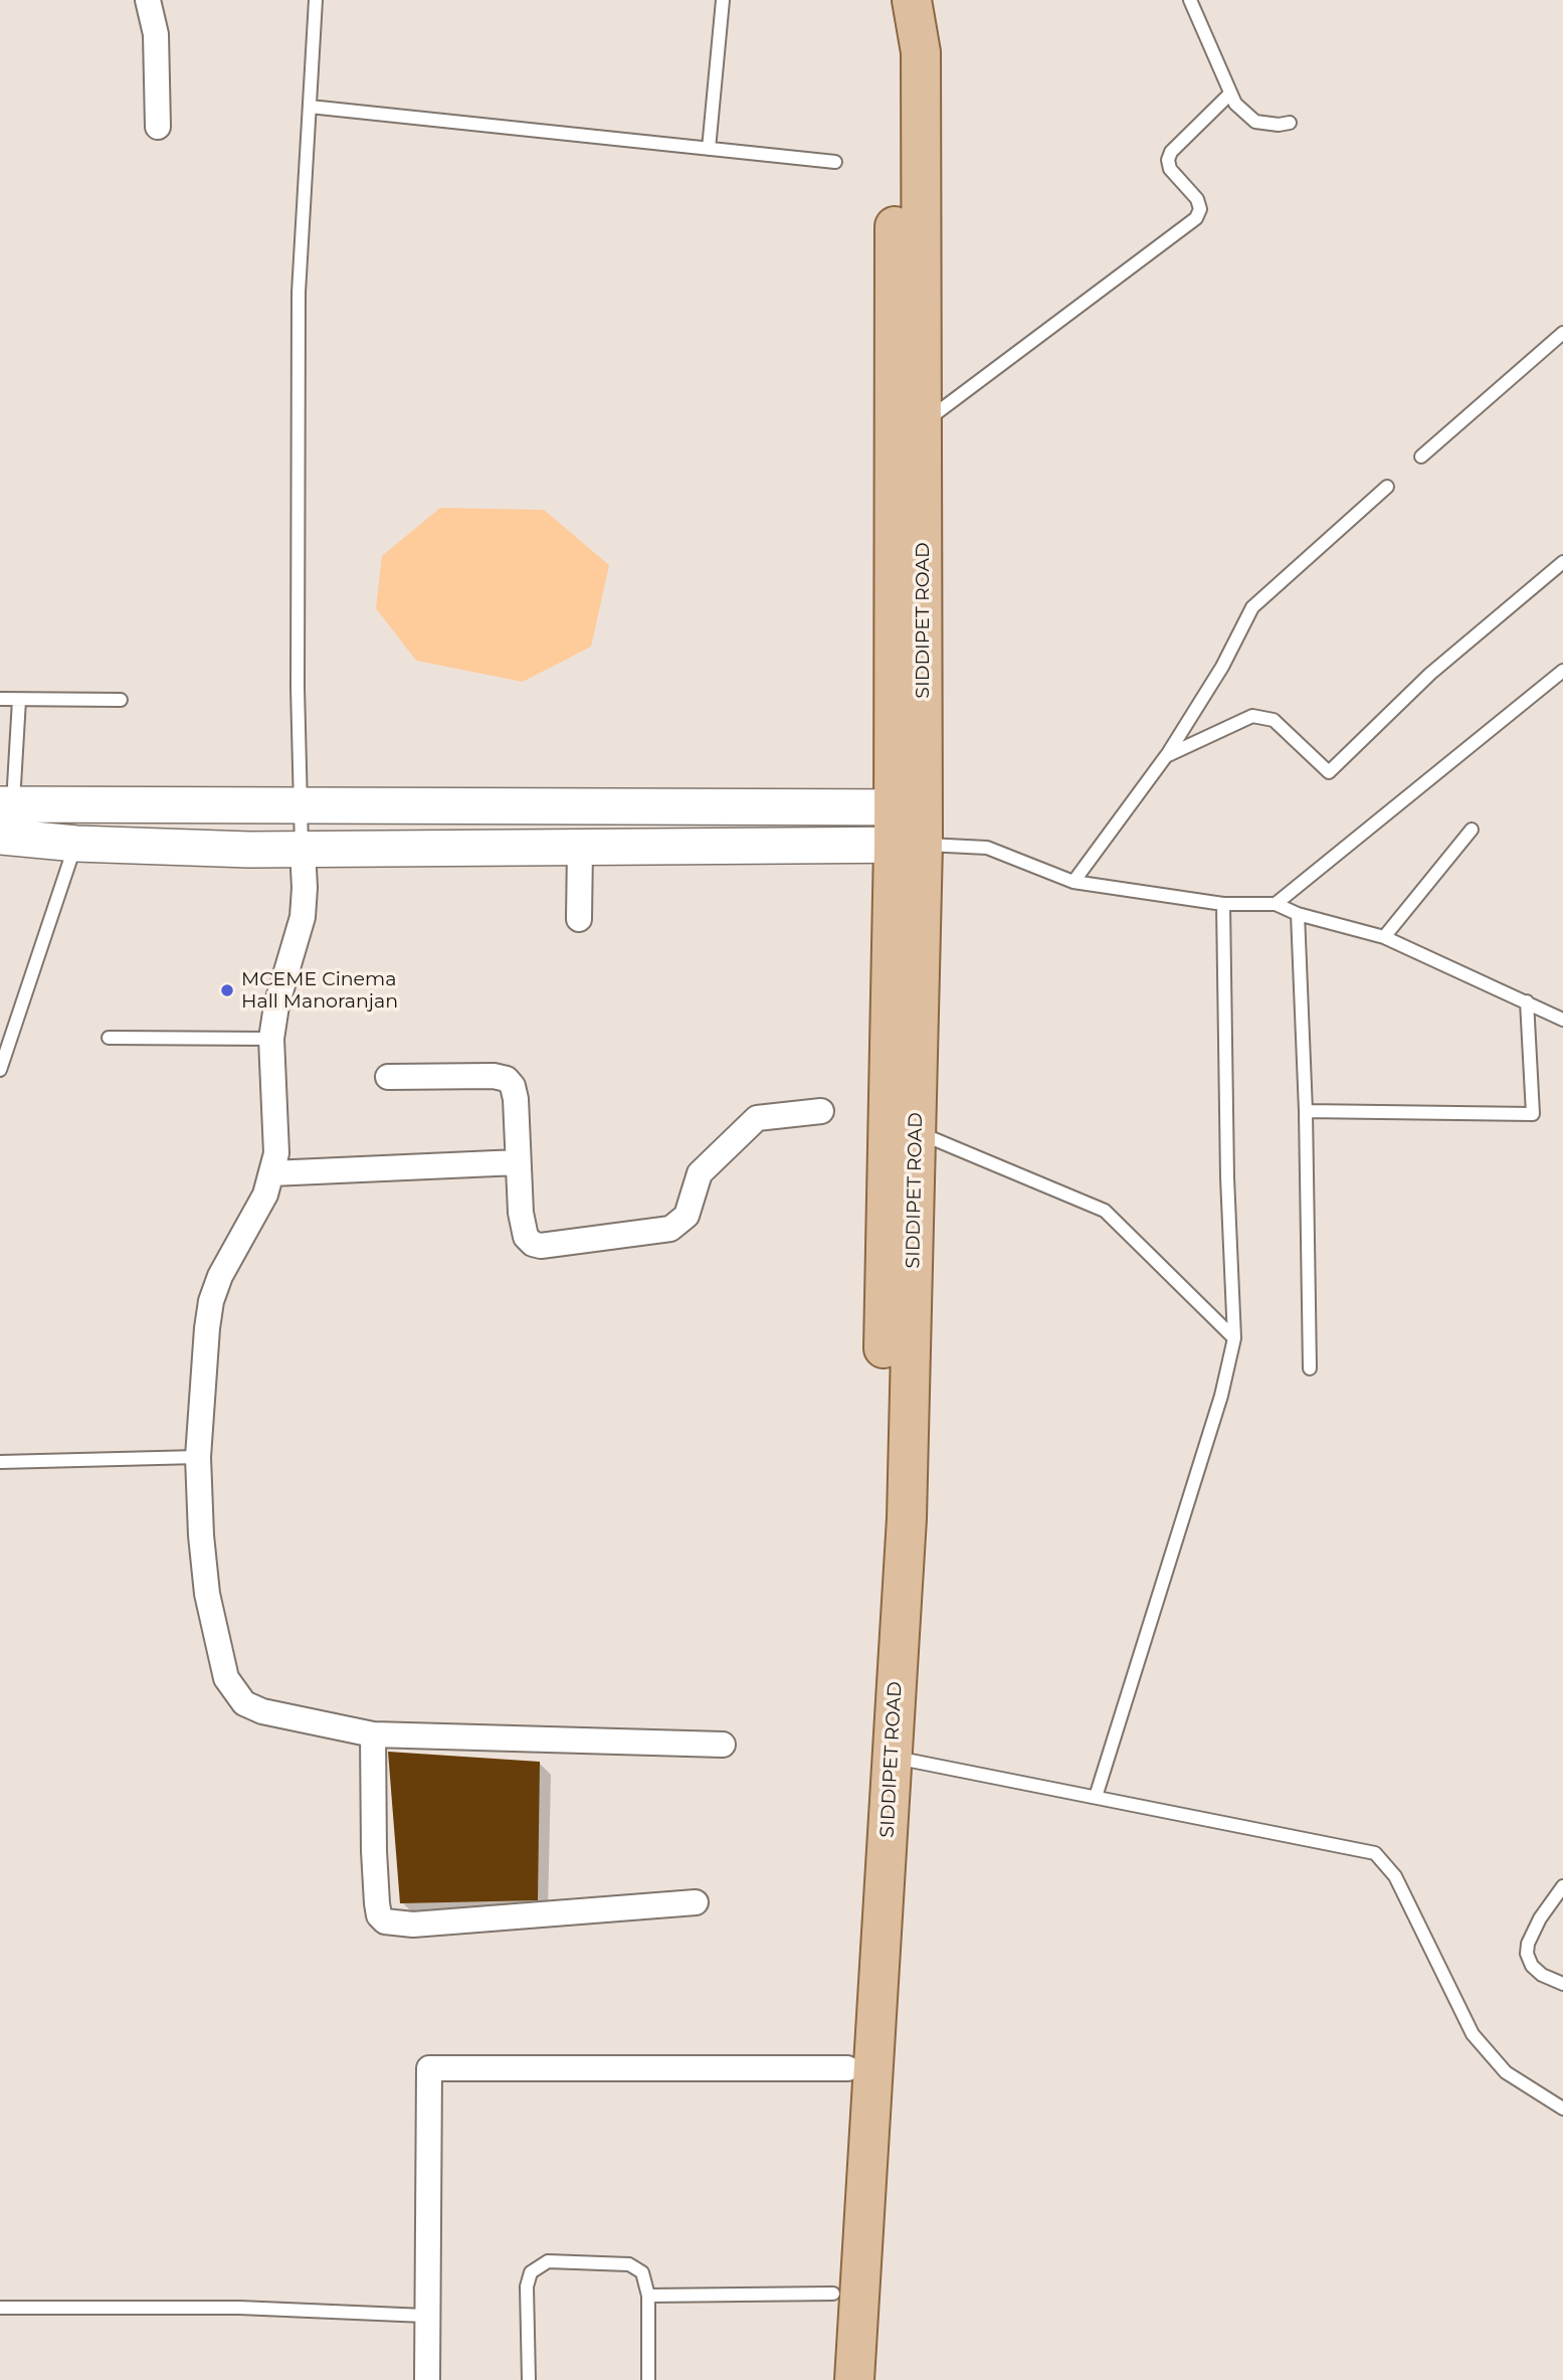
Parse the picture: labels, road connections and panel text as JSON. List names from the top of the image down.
{
  "streets": {
    "main road": ["SIDDIPET ROAD"]
  },
  "places": ["MCEME Cinema Hall Manoranjan"]
}
